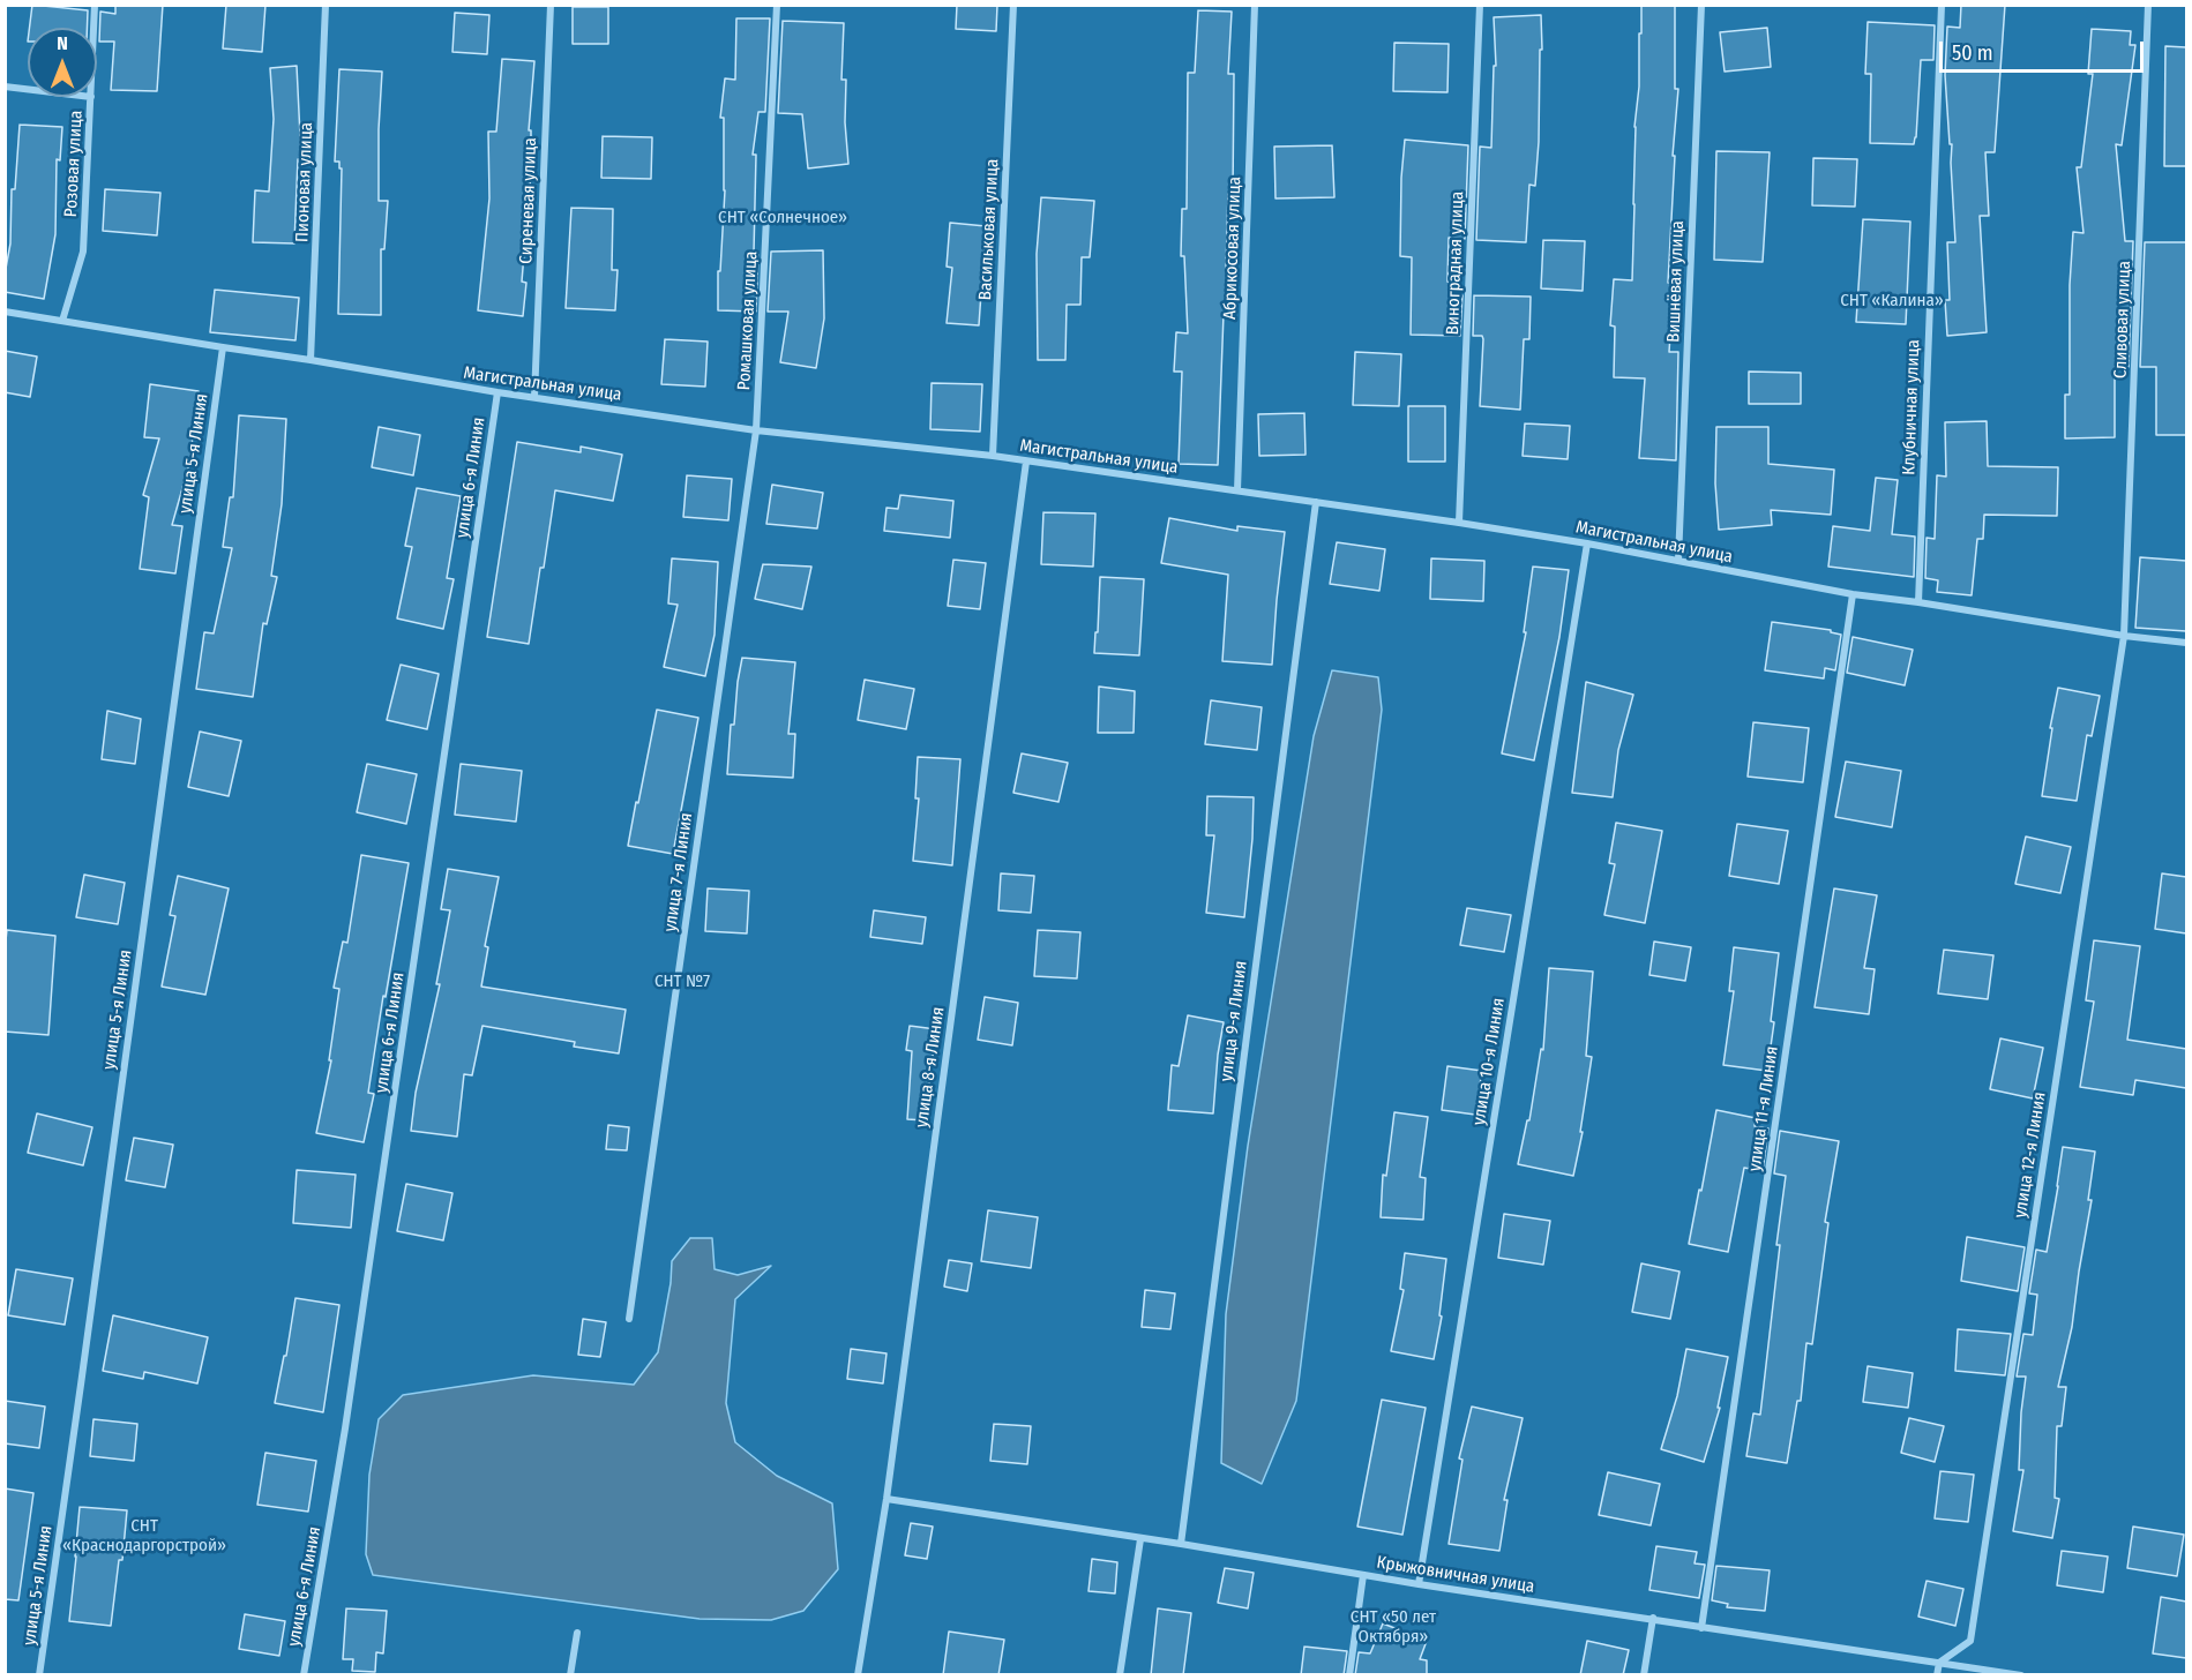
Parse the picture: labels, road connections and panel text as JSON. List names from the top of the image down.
{
  "streets": {
    "street": [
      "Розовая улица",
      "Пионовая улица",
      "Сиреневая улица",
      "Васильковая улица",
      "Абрикосовая улица",
      "Виноградная улица",
      "Вишнёвая улица",
      "Сливовая улица",
      "Ромашковая улица",
      "Магистральная улица",
      "Клубничная улица",
      "улица 5-я Линия",
      "улица 6-я Линия",
      "улица 7-я Линия",
      "улица 9-я Линия",
      "улица 10-я Линия",
      "улица 8-я Линия",
      "улица 11-я Линия",
      "улица 12-я Линия",
      "Крыжовничная улица"
    ]
  },
  "crossings": [
    ["Розовая улица", "Магистральная улица"],
    ["Пионовая улица", "Магистральная улица"],
    ["Сиреневая улица", "Магистральная улица"],
    ["Васильковая улица", "Магистральная улица"],
    ["Абрикосовая улица", "Магистральная улица"],
    ["Виноградная улица", "Магистральная улица"],
    ["Вишнёвая улица", "Магистральная улица"],
    ["Сливовая улица", "Магистральная улица"],
    ["Сливовая улица", "улица 12-я Линия"],
    ["Ромашковая улица", "Магистральная улица"],
    ["Ромашковая улица", "улица 7-я Линия"],
    ["Магистральная улица", "Клубничная улица"],
    ["Магистральная улица", "улица 5-я Линия"],
    ["Магистральная улица", "улица 6-я Линия"],
    ["Магистральная улица", "улица 7-я Линия"],
    ["Магистральная улица", "улица 9-я Линия"],
    ["Магистральная улица", "улица 10-я Линия"],
    ["Магистральная улица", "улица 8-я Линия"],
    ["Магистральная улица", "улица 11-я Линия"],
    ["Магистральная улица", "улица 12-я Линия"],
    ["улица 9-я Линия", "Крыжовничная улица"],
    ["улица 10-я Линия", "Крыжовничная улица"],
    ["улица 8-я Линия", "Крыжовничная улица"],
    ["улица 11-я Линия", "Крыжовничная улица"],
    ["улица 12-я Линия", "Крыжовничная улица"]
  ],
  "parks": [
    "СНТ «Солнечное»",
    "СНТ «Калина»",
    "СНТ №7",
    "СНТ «Краснодаргорстрой»",
    "СНТ «50 лет Октября»"
  ],
  "scale_bar": "50 m",
  "north": "top"
}
